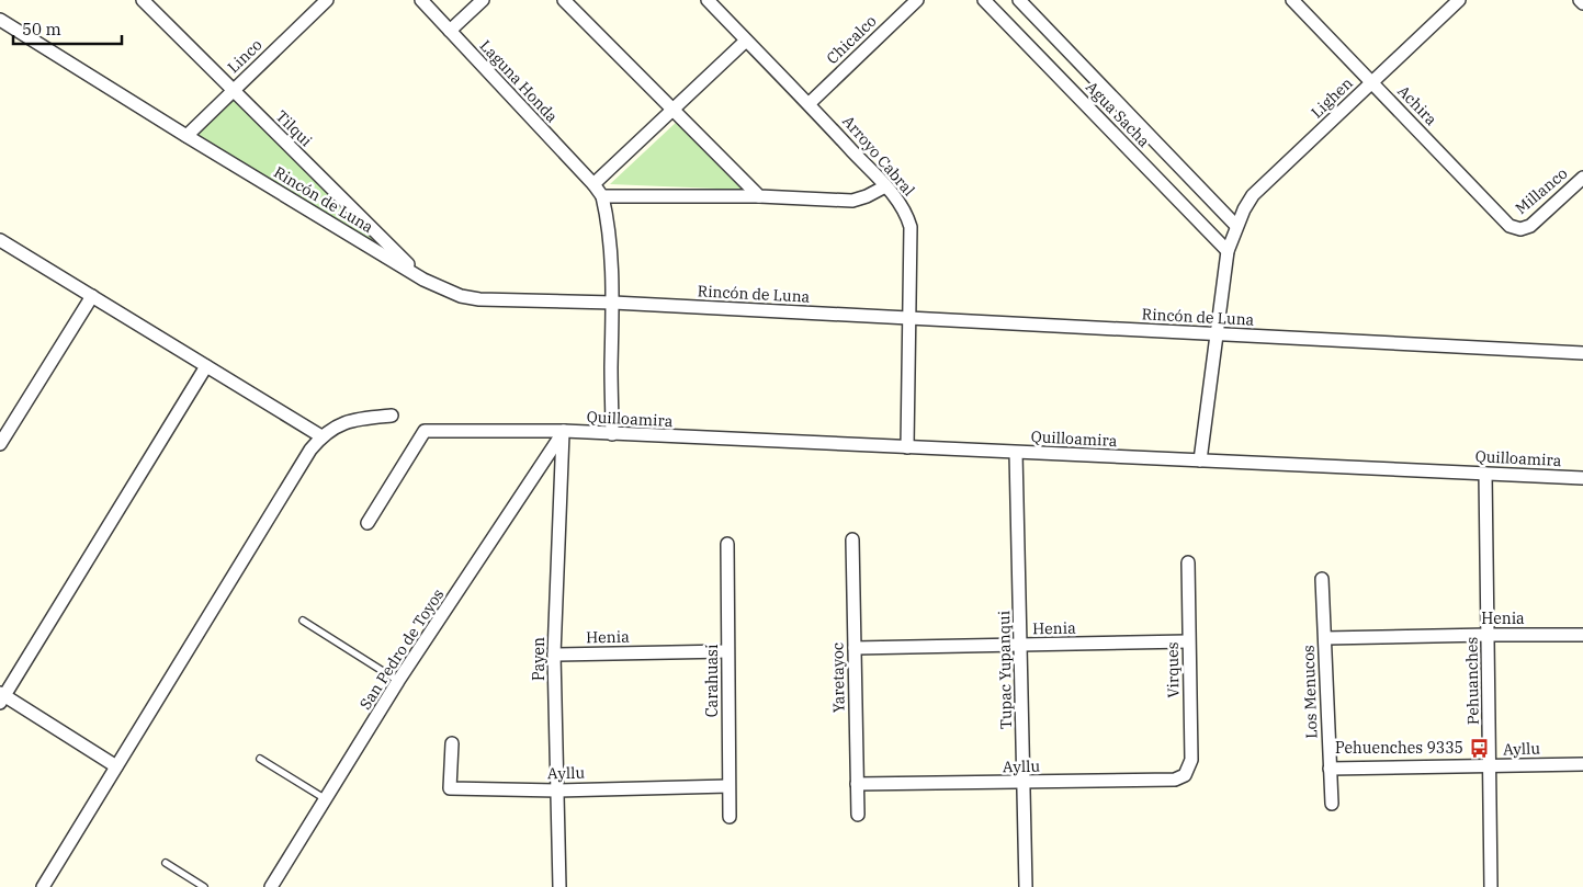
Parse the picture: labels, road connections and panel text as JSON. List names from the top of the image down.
{
  "streets": {
    "street": [
      "Chicalco",
      "Linco",
      "Laguna Honda",
      "Lighen",
      "Achira",
      "Agua Sacha",
      "Tilqui",
      "Arroyo Cabral",
      "Millanco",
      "Rincón de Luna",
      "Quilloamira",
      "Henia",
      "San Pedro de Toyos",
      "Payen",
      "Tupac Yupanqui",
      "Virques",
      "Yaretayoc",
      "Carahuasi",
      "Pehuanches",
      "Los Menucos",
      "Ayllu"
    ]
  },
  "crossings": [
    ["Chicalco", "Arroyo Cabral"],
    ["Linco", "Tilqui"],
    ["Linco", "Rincón de Luna"],
    ["Lighen", "Achira"],
    ["Lighen", "Agua Sacha"],
    ["Achira", "Millanco"],
    ["Tilqui", "Rincón de Luna"],
    ["Arroyo Cabral", "Rincón de Luna"],
    ["Arroyo Cabral", "Quilloamira"],
    ["Quilloamira", "San Pedro de Toyos"],
    ["Quilloamira", "Payen"],
    ["Quilloamira", "Tupac Yupanqui"],
    ["Quilloamira", "Pehuanches"],
    ["Henia", "Payen"],
    ["Henia", "Tupac Yupanqui"],
    ["Henia", "Virques"],
    ["Henia", "Yaretayoc"],
    ["Henia", "Carahuasi"],
    ["Henia", "Pehuanches"],
    ["Henia", "Los Menucos"],
    ["San Pedro de Toyos", "Payen"],
    ["Payen", "Ayllu"],
    ["Tupac Yupanqui", "Ayllu"],
    ["Virques", "Ayllu"],
    ["Yaretayoc", "Ayllu"],
    ["Carahuasi", "Ayllu"],
    ["Pehuanches", "Ayllu"],
    ["Los Menucos", "Ayllu"]
  ],
  "places": {
    "bus stop": ["Pehuenches 9335"]
  },
  "scale_bar": "50 m"
}
